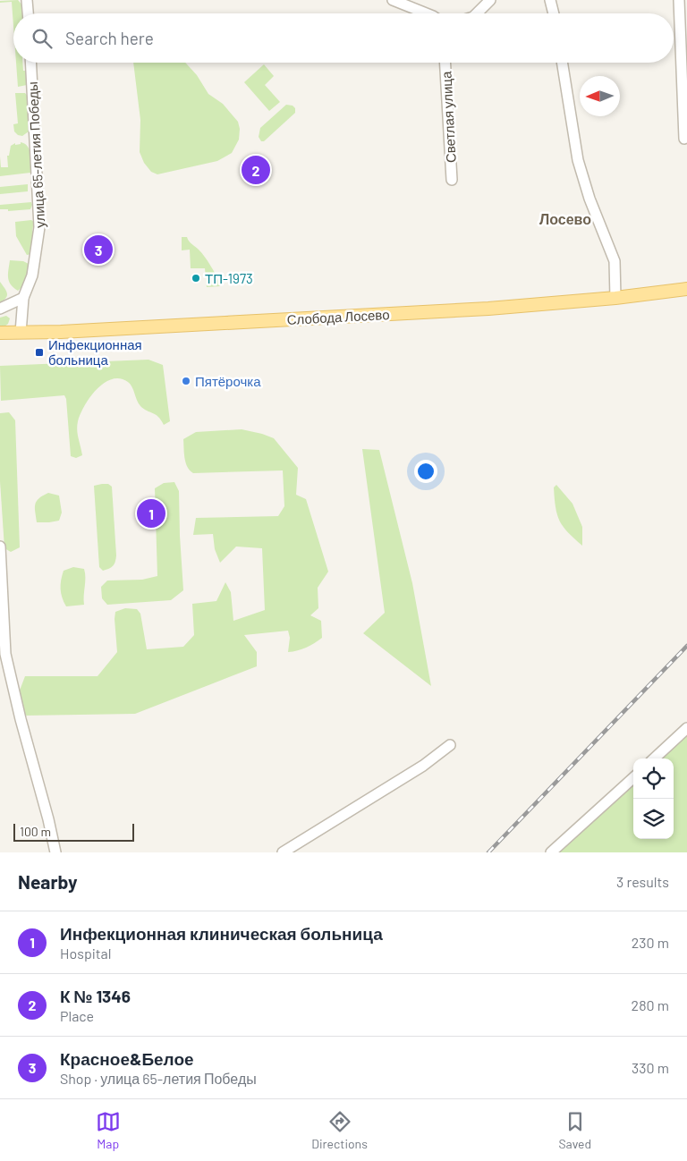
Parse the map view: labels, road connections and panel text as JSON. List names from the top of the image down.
{
  "streets": {
    "main road": ["Слобода Лосево"],
    "street": ["Светлая улица", "улица 65-летия Победы"]
  },
  "crossings": [
    ["улица 65-летия Победы", "Слобода Лосево"]
  ],
  "districts": ["Лосево"],
  "places": {
    "other": ["ТП-1973", "Пятёрочка"],
    "transit": ["Инфекционная больница"]
  },
  "scale_bar": "100 m",
  "north": "left",
  "page": {
    "search": "Search here",
    "pins": ["2", "3", "1"],
    "scale": "100 m",
    "heading": ["Nearby", "3 results"],
    "list": [
      {
        "mark": "1",
        "name": "Инфекционная клиническая больница",
        "note": "Hospital",
        "value": "230 m"
      },
      {
        "mark": "2",
        "name": "К № 1346",
        "note": "Place",
        "value": "280 m"
      },
      {
        "mark": "3",
        "name": "Красное&Белое",
        "note": "Shop · улица 65-летия Победы",
        "value": "330 m"
      }
    ],
    "nav": ["Map", "Directions", "Saved"]
  }
}
